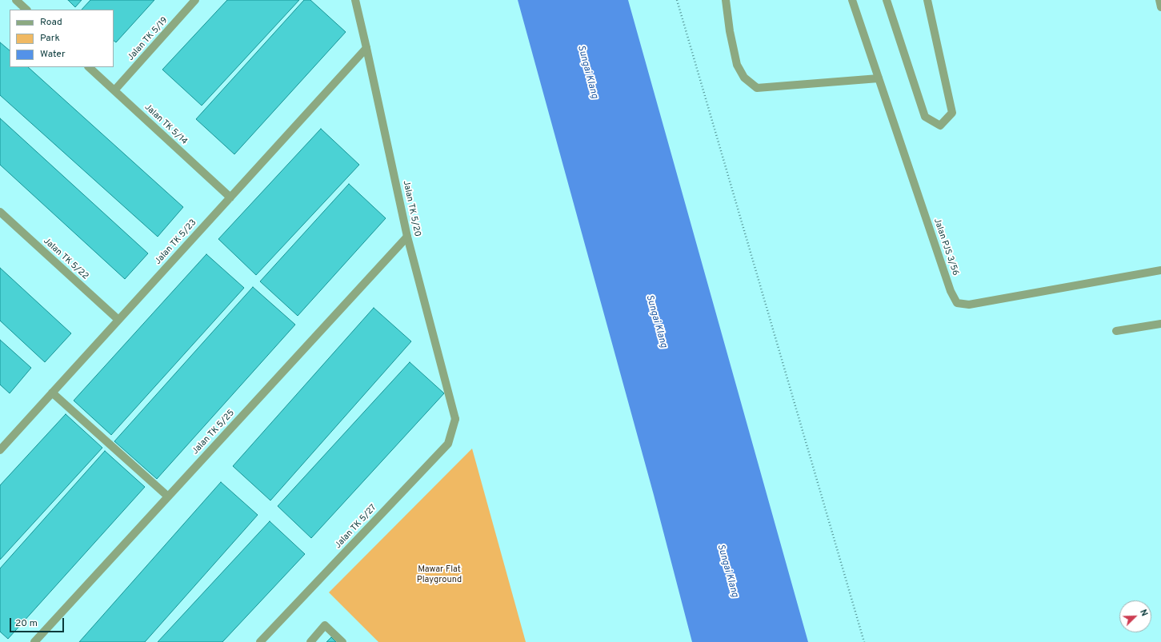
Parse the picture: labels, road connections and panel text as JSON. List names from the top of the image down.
{
  "streets": {
    "street": [
      "Jalan TK 5/19",
      "Jalan TK 5/14",
      "Jalan TK 5/20",
      "Jalan TK 5/23",
      "Jalan PJS 3/56",
      "Jalan TK 5/22",
      "Jalan TK 5/25",
      "Jalan TK 5/27"
    ]
  },
  "crossings": [
    ["Jalan TK 5/19", "Jalan TK 5/14"],
    ["Jalan TK 5/14", "Jalan TK 5/23"],
    ["Jalan TK 5/20", "Jalan TK 5/23"],
    ["Jalan TK 5/20", "Jalan TK 5/25"],
    ["Jalan TK 5/20", "Jalan TK 5/27"],
    ["Jalan TK 5/23", "Jalan TK 5/22"]
  ],
  "water": ["Sungai Klang"],
  "parks": ["Mawar Flat Playground"],
  "legend": ["Road", "Park", "Water"],
  "scale_bar": "20 m",
  "north": "top right"
}
